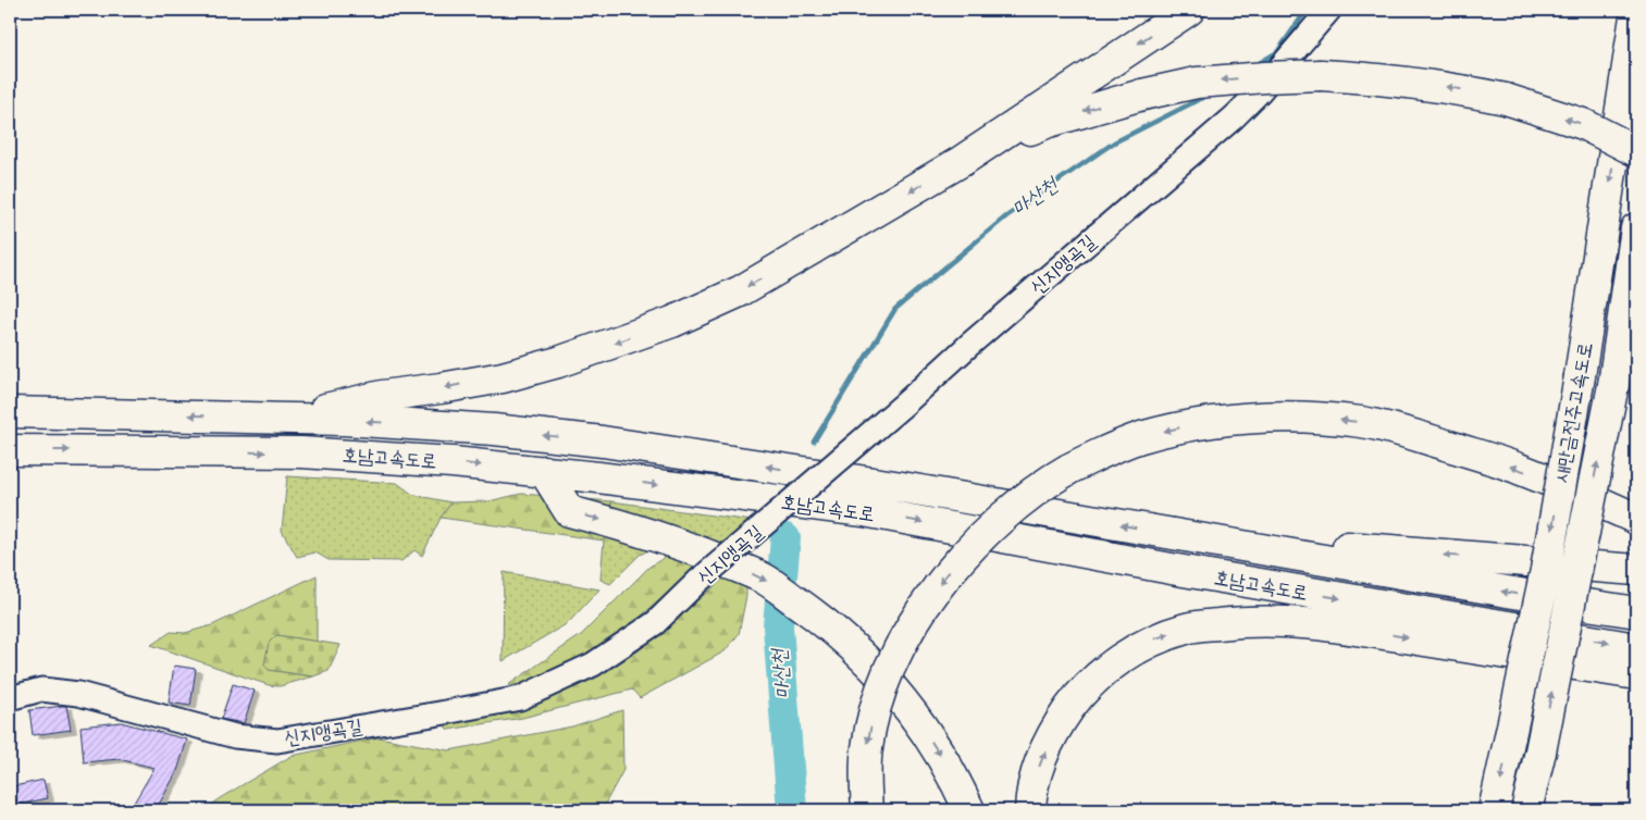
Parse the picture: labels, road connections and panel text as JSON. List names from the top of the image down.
{
  "streets": {
    "highway": ["새만금전주고속도로", "호남고속도로"],
    "street": ["신지앵곡길"]
  },
  "water": ["마산천"]
}
